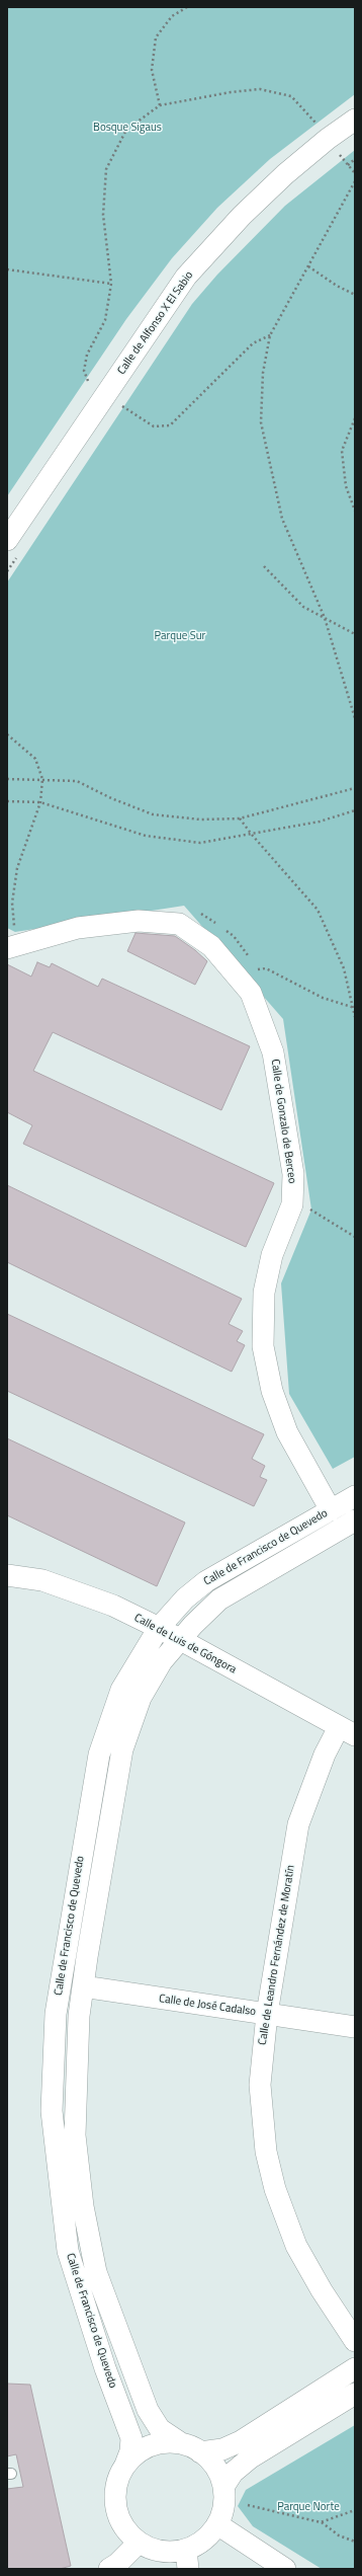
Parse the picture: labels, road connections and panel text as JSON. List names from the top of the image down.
{
  "streets": {
    "street": [
      "Calle de Alfonso X El Sabio",
      "Calle de Gonzalo de Berceo",
      "Calle de Francisco de Quevedo",
      "Calle de Luis de Góngora",
      "Calle de Leandro Fernández de Moratín",
      "Calle de José Cadalso"
    ]
  },
  "crossings": [
    ["Calle de Gonzalo de Berceo", "Calle de Francisco de Quevedo"],
    ["Calle de Francisco de Quevedo", "Calle de Luis de Góngora"],
    ["Calle de Francisco de Quevedo", "Calle de José Cadalso"],
    ["Calle de Luis de Góngora", "Calle de Leandro Fernández de Moratín"],
    ["Calle de Leandro Fernández de Moratín", "Calle de José Cadalso"]
  ],
  "parks": ["Bosque Sigaus", "Parque Sur", "Parque Norte"]
}
